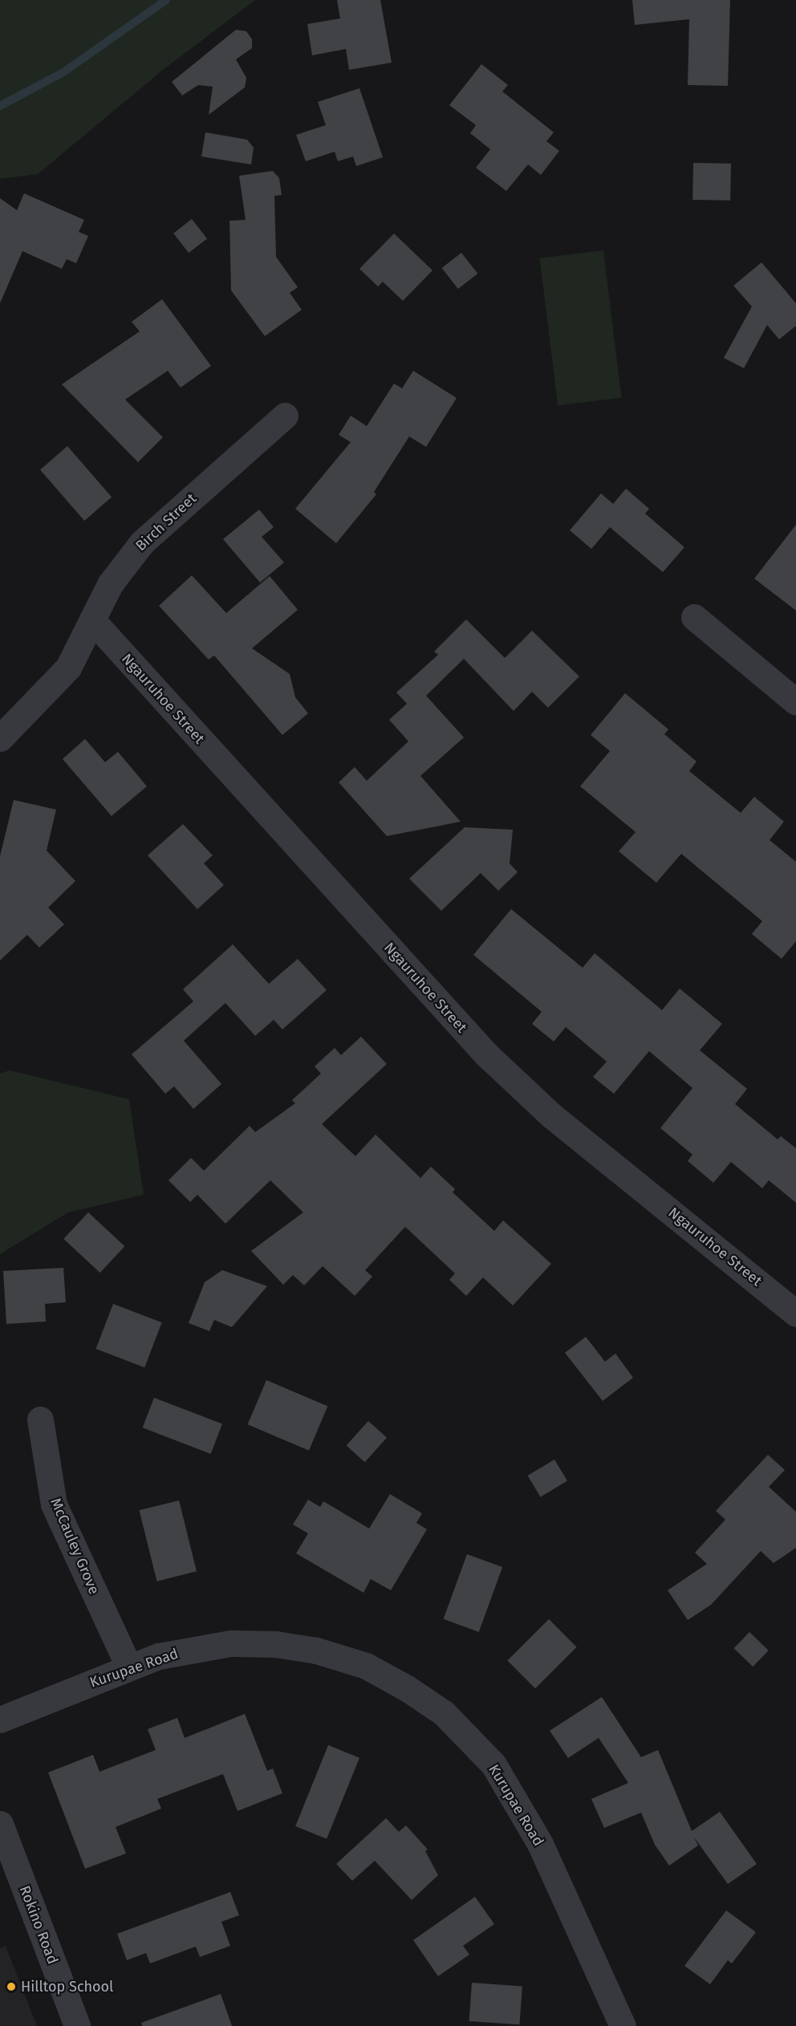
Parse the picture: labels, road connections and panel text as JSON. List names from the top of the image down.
{
  "streets": {
    "street": [
      "Birch Street",
      "Ngauruhoe Street",
      "McCauley Grove",
      "Kurupae Road",
      "Rokino Road"
    ]
  },
  "crossings": [
    ["Birch Street", "Ngauruhoe Street"],
    ["McCauley Grove", "Kurupae Road"]
  ],
  "places": ["Hilltop School"]
}
